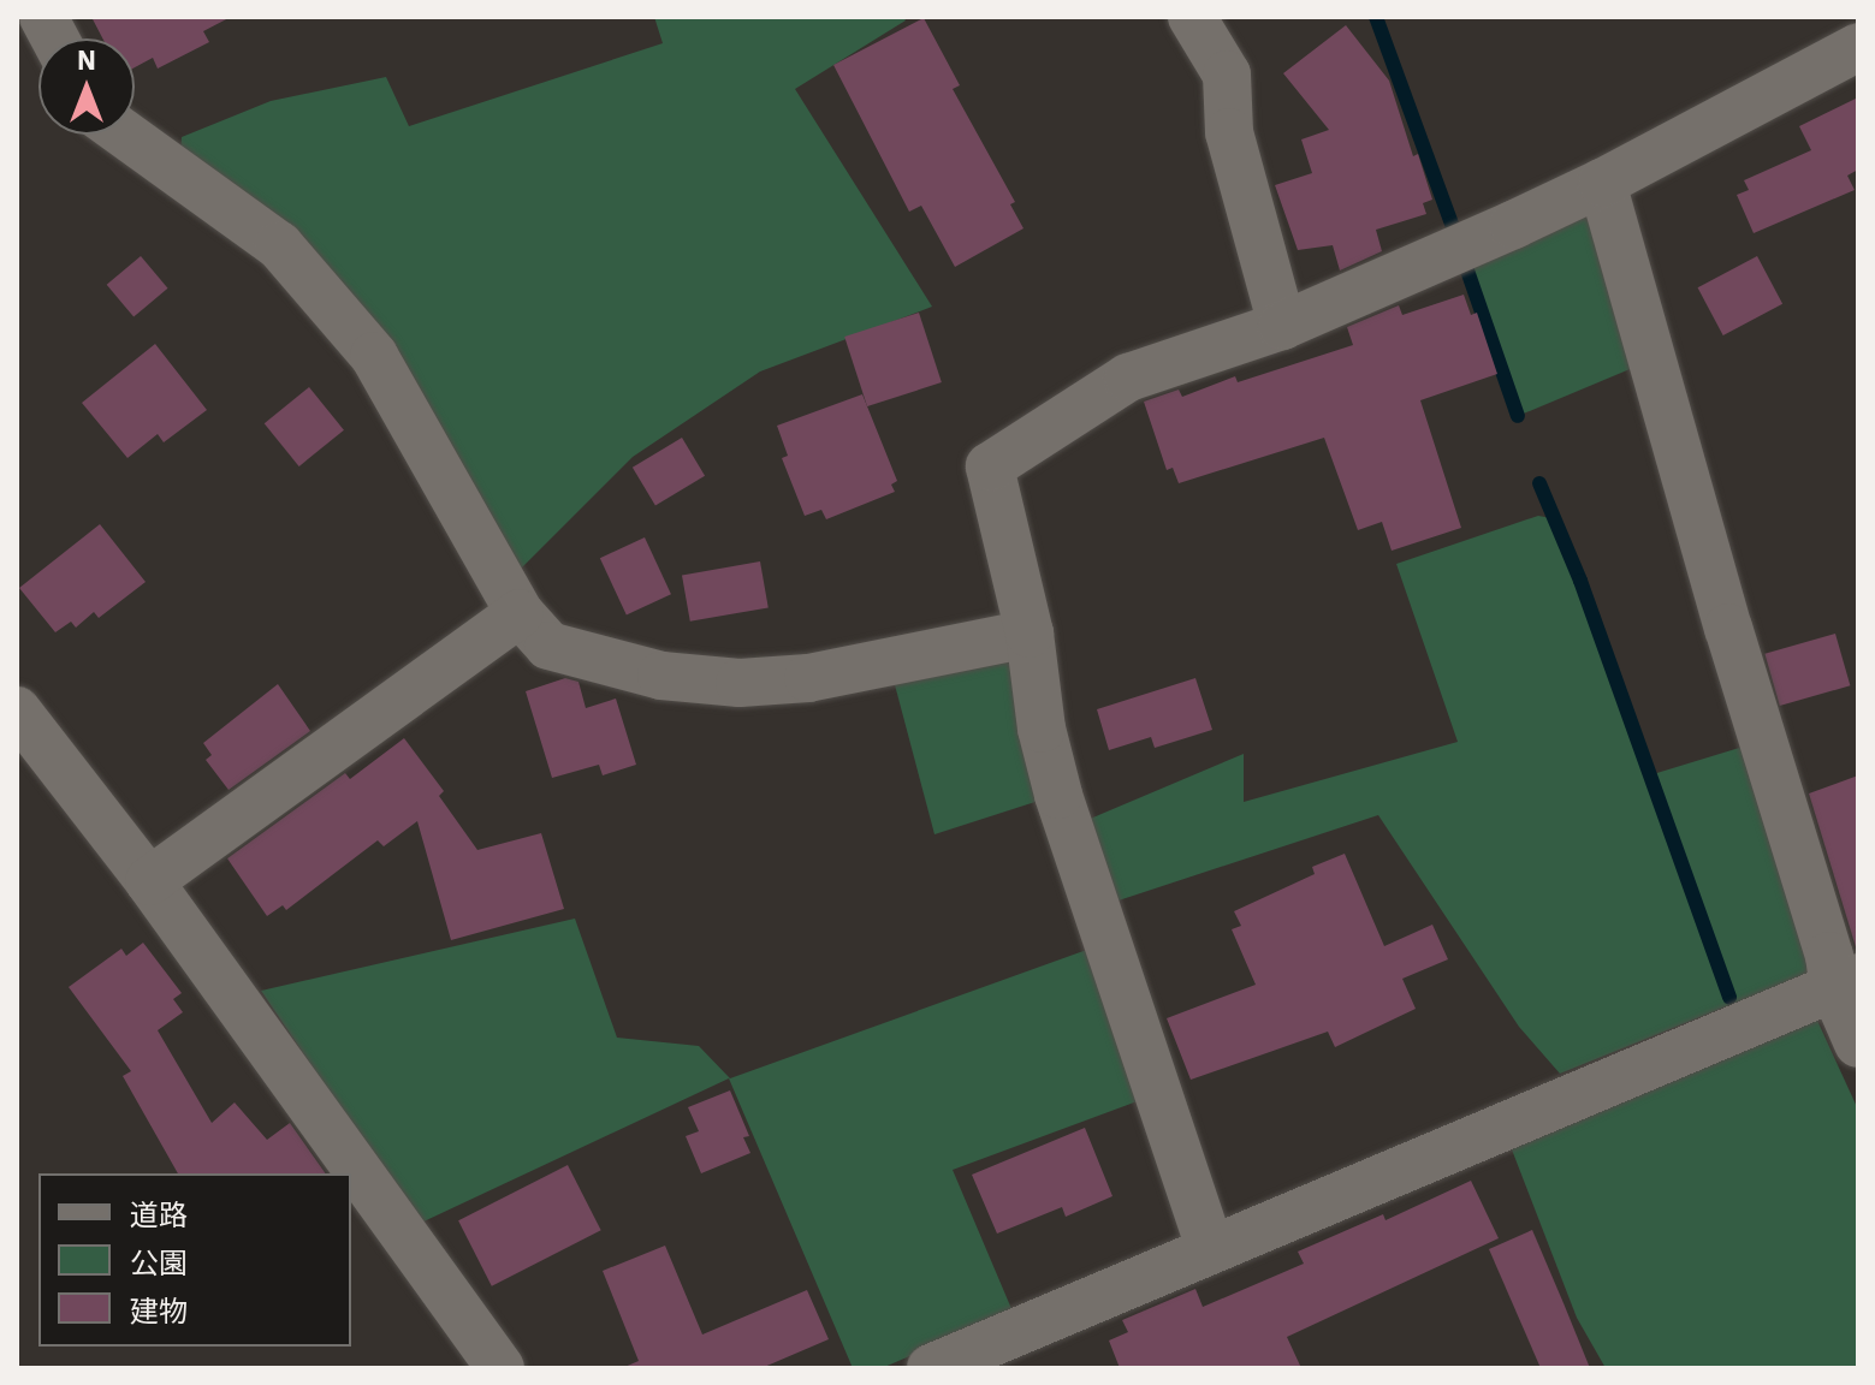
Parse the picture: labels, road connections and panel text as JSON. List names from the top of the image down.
{
  "legend": ["道路", "公園", "建物"],
  "north": "top"
}
